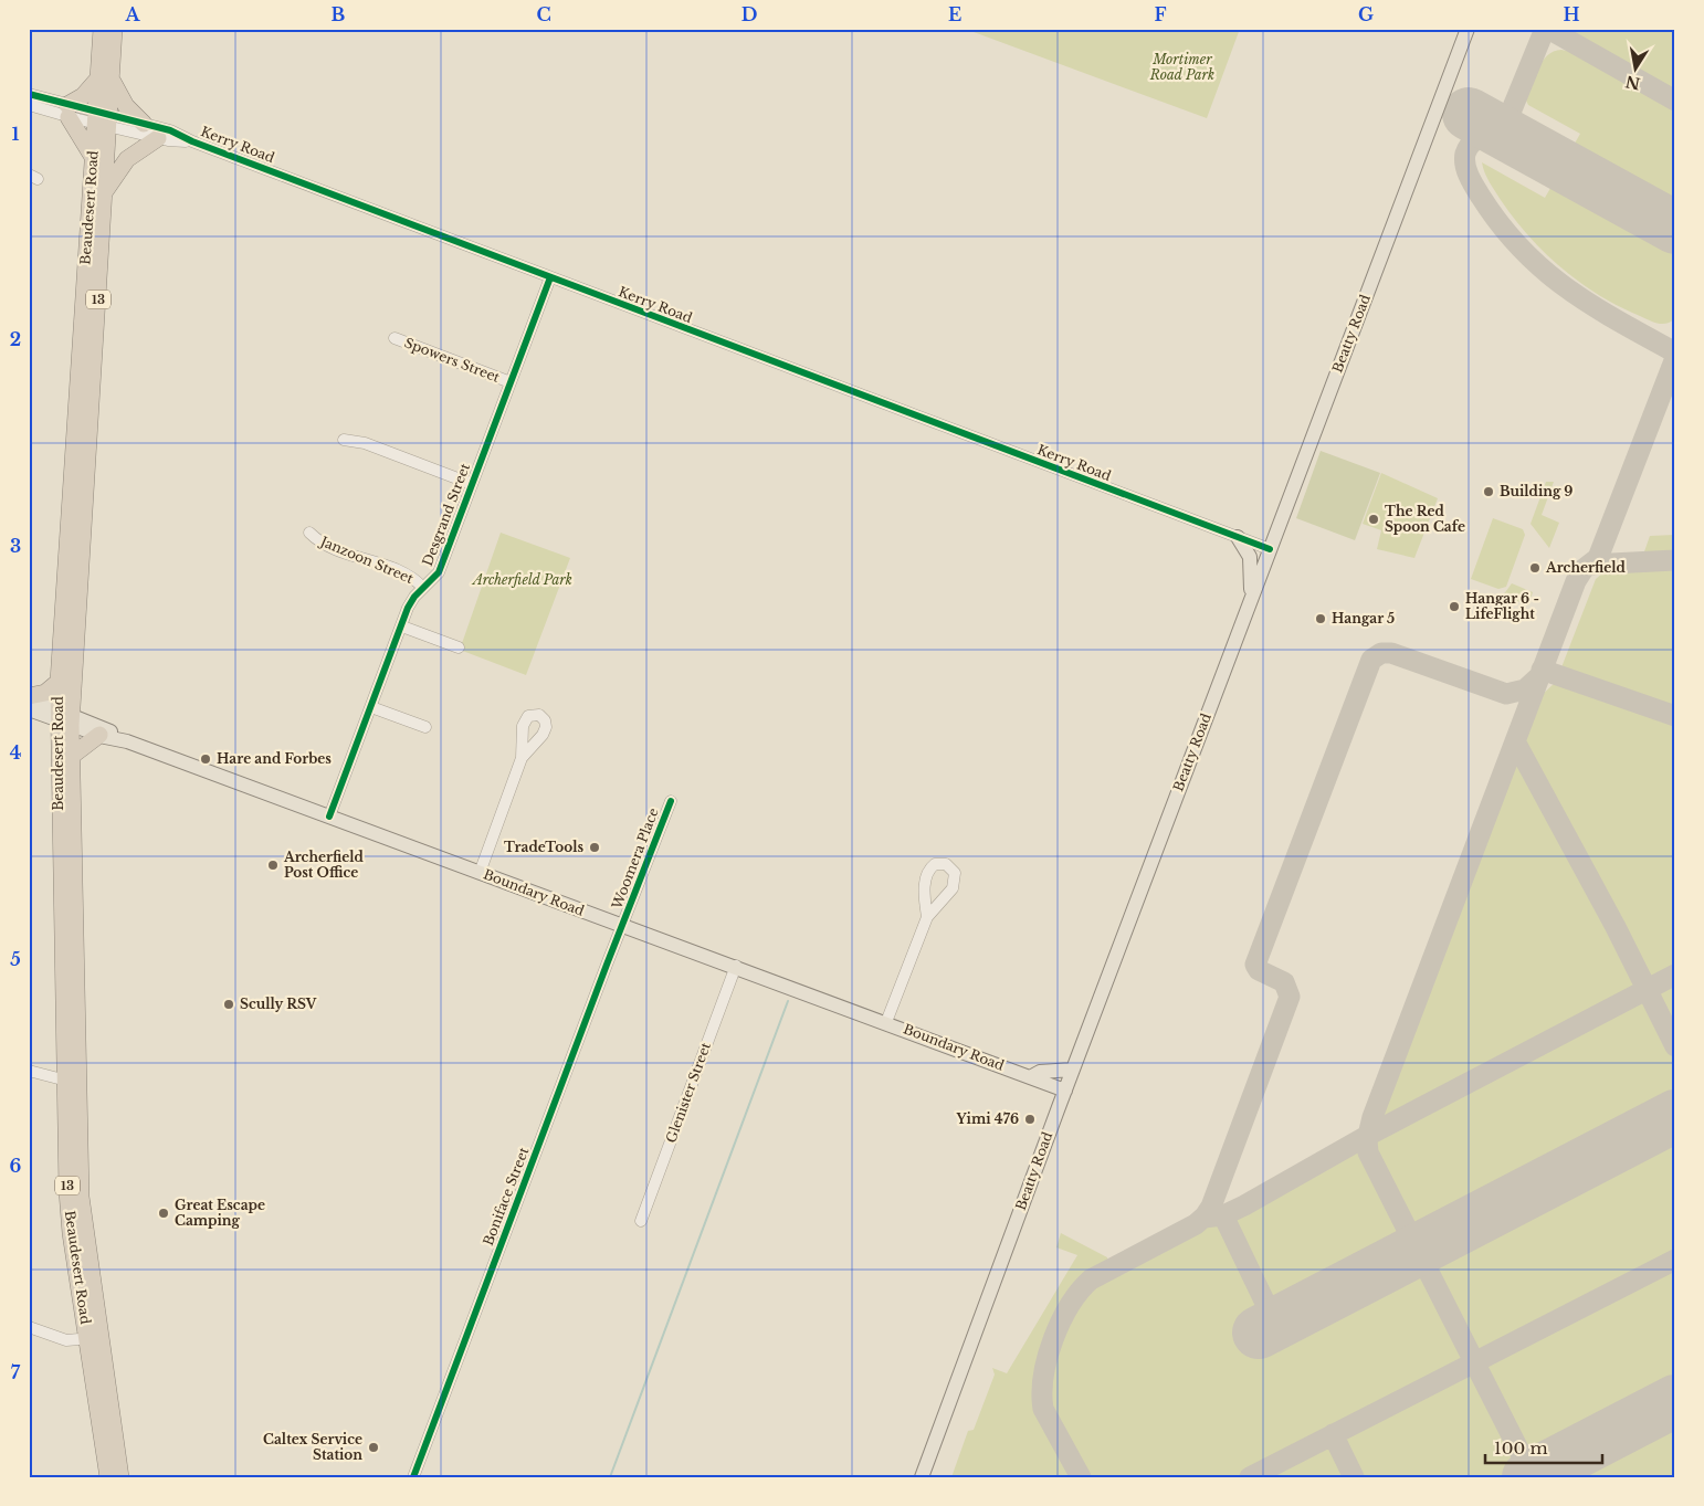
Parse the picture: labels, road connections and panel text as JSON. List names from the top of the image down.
{
  "streets": {
    "highway": ["Beaudesert Road", "13"],
    "main road": ["Beatty Road", "Boundary Road"],
    "street": [
      "Kerry Road",
      "Spowers Street",
      "Desgrand Street",
      "Janzoon Street",
      "Woomera Place",
      "Glenister Street",
      "Boniface Street"
    ]
  },
  "crossings": [
    ["Kerry Road", "Beaudesert Road"],
    ["Kerry Road", "Beatty Road"],
    ["Kerry Road", "Desgrand Street"],
    ["Beaudesert Road", "Boundary Road"],
    ["Beatty Road", "Boundary Road"],
    ["Spowers Street", "Desgrand Street"],
    ["Desgrand Street", "Janzoon Street"],
    ["Desgrand Street", "Boundary Road"],
    ["Woomera Place", "Boundary Road"],
    ["Woomera Place", "Boniface Street"],
    ["Boundary Road", "Glenister Street"],
    ["Boundary Road", "Boniface Street"]
  ],
  "parks": ["Mortimer Road Park", "Archerfield Park"],
  "places": [
    "Building 9",
    "The Red Spoon Cafe",
    "Archerfield",
    "Hangar 6 - LifeFlight",
    "Hangar 5",
    "Hare and Forbes",
    "TradeTools",
    "Archerfield Post Office",
    "Scully RSV",
    "Yimi 476",
    "Great Escape Camping",
    "Caltex Service Station"
  ],
  "scale_bar": "100 m",
  "north": "bottom",
  "grid": {
    "columns": [
      "A",
      "B",
      "C",
      "D",
      "E",
      "F",
      "G",
      "H"
    ],
    "rows": [
      "1",
      "2",
      "3",
      "4",
      "5",
      "6",
      "7"
    ]
  }
}
